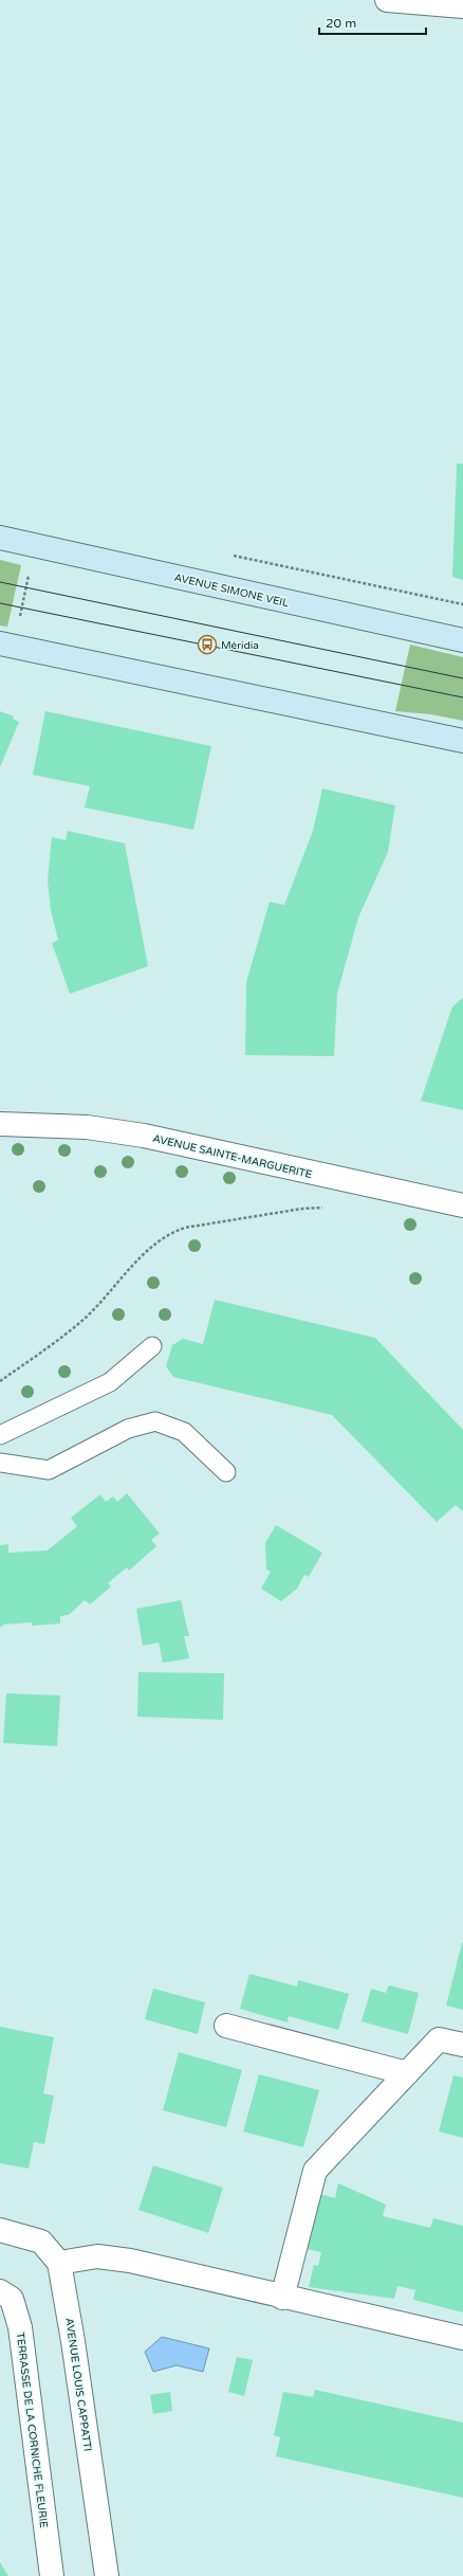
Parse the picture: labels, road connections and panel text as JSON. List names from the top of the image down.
{
  "streets": {
    "main road": ["AVENUE SIMONE VEIL"],
    "street": ["AVENUE SAINTE-MARGUERITE", "AVENUE LOUIS CAPPATTI", "TERRASSE DE LA CORNICHE FLEURIE"]
  },
  "places": {
    "bus stop": ["Méridia"]
  },
  "scale_bar": "20 m"
}
